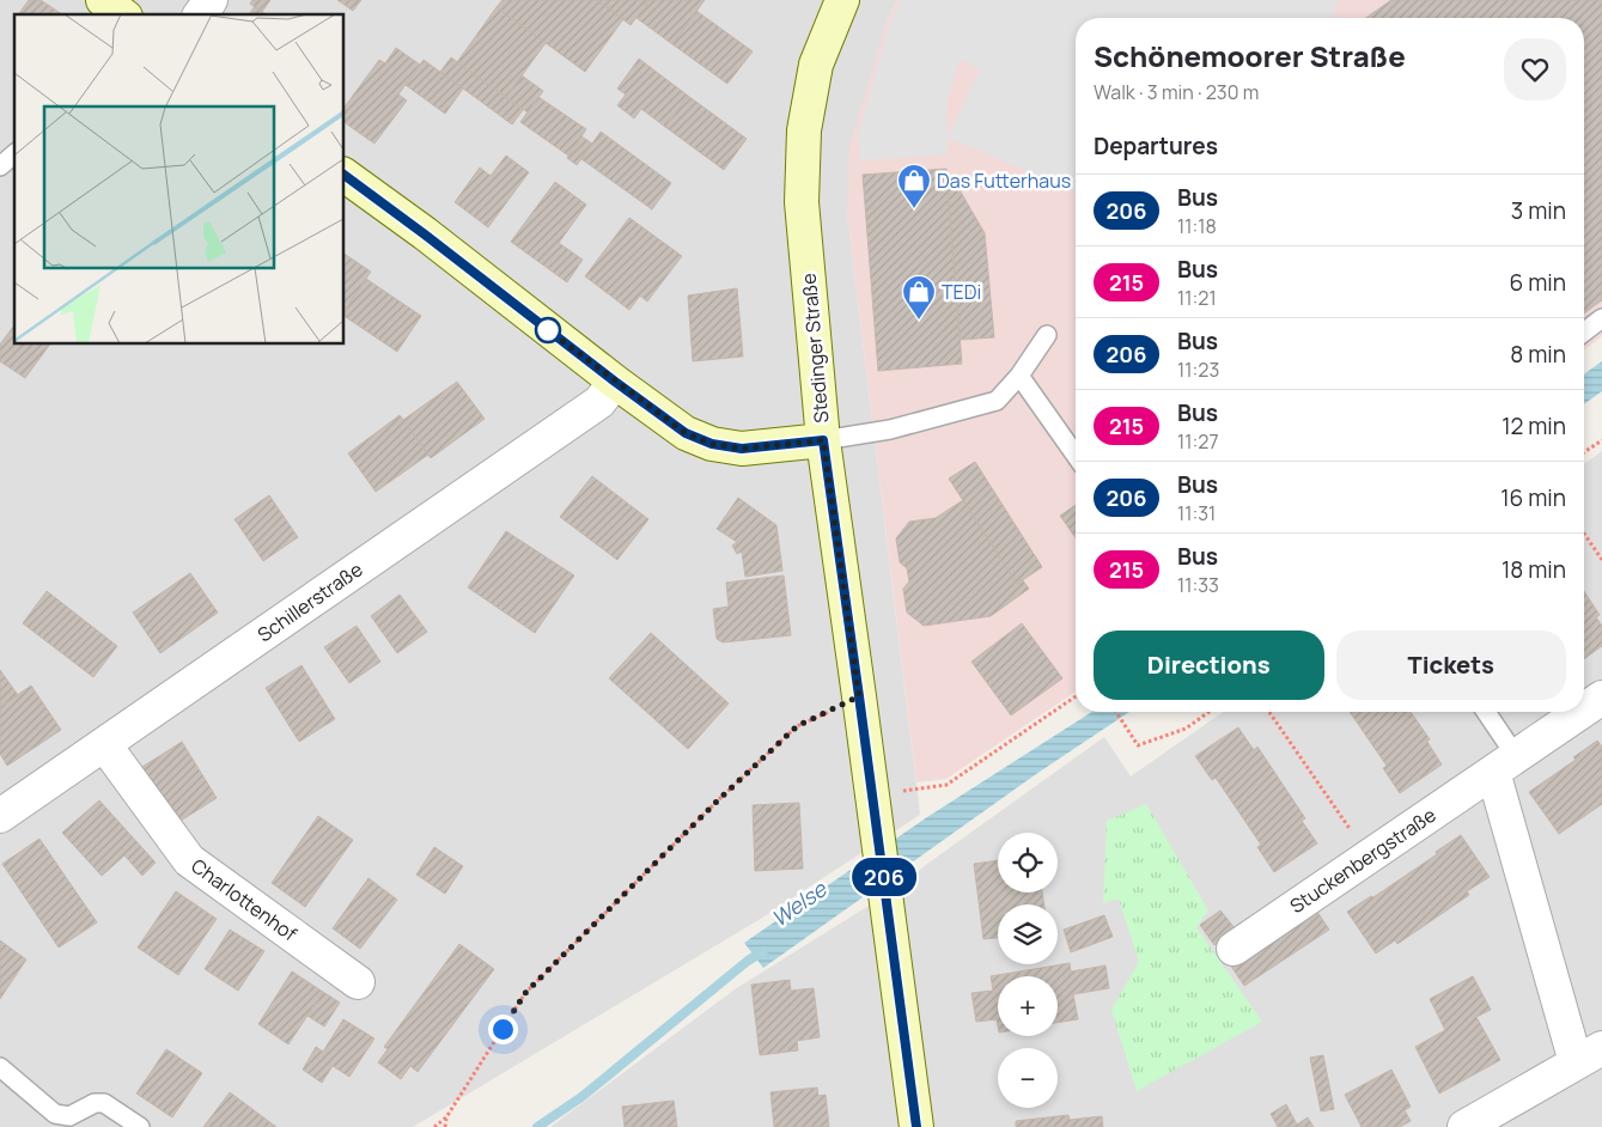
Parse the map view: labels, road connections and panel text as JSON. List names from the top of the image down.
{
  "streets": {
    "main road": ["Stedinger Straße"],
    "street": ["Schillerstraße", "Stuckenbergstraße", "Charlottenhof"]
  },
  "crossings": [
    ["Schillerstraße", "Charlottenhof"]
  ],
  "water": ["Welse"],
  "places": {
    "shop": ["Das Futterhaus", "TEDi"]
  },
  "lines": ["bus line 206"],
  "page": {
    "on_map": "206",
    "heading": [
      ["Schönemoorer Straße", "Walk · 3 min · 230 m"],
      "Departures"
    ],
    "list": [
      {
        "mark": "206",
        "name": "Bus",
        "note": "11:18",
        "value": "3 min"
      },
      {
        "mark": "215",
        "name": "Bus",
        "note": "11:21",
        "value": "6 min"
      },
      {
        "mark": "206",
        "name": "Bus",
        "note": "11:23",
        "value": "8 min"
      },
      {
        "mark": "215",
        "name": "Bus",
        "note": "11:27",
        "value": "12 min"
      },
      {
        "mark": "206",
        "name": "Bus",
        "note": "11:31",
        "value": "16 min"
      },
      {
        "mark": "215",
        "name": "Bus",
        "note": "11:33",
        "value": "18 min"
      }
    ],
    "buttons": ["Directions", "Tickets"],
    "map_buttons": ["+", "−"]
  }
}
